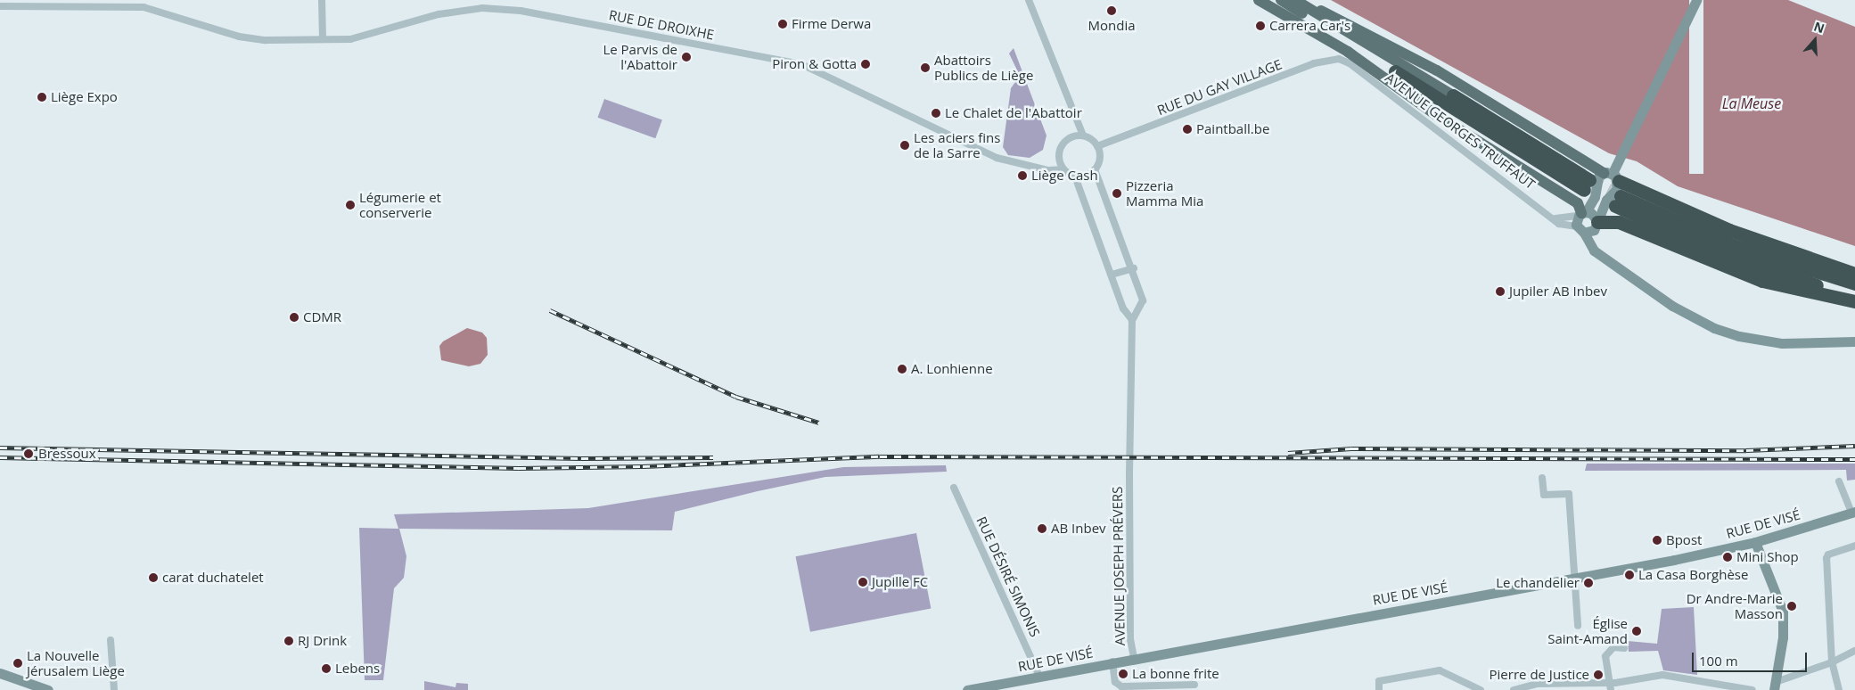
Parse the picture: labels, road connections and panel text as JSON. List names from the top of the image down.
{
  "streets": {
    "main road": ["RUE DE VISÉ"],
    "street": [
      "RUE DE DROIXHE",
      "RUE DU GAY VILLAGE",
      "AVENUE GEORGES TRUFFAUT",
      "AVENUE JOSEPH PRÉVERS",
      "RUE DÉSIRÉ SIMONIS"
    ]
  },
  "crossings": [
    ["RUE DE DROIXHE", "RUE DU GAY VILLAGE"],
    ["RUE DU GAY VILLAGE", "AVENUE GEORGES TRUFFAUT"],
    ["RUE DE VISÉ", "AVENUE JOSEPH PRÉVERS"],
    ["RUE DE VISÉ", "RUE DÉSIRÉ SIMONIS"]
  ],
  "water": ["La Meuse"],
  "places": [
    "Mondia",
    "Firme Derwa",
    "Carrera Car's",
    "Le Parvis de l'Abattoir",
    "Piron & Gotta",
    "Abattoirs Publics de Liège",
    "Liège Expo",
    "Le Chalet de l'Abattoir",
    "Paintball.be",
    "Les aciers fins de la Sarre",
    "Liège Cash",
    "Pizzeria Mamma Mia",
    "Légumerie et conserverie",
    "Jupiler AB Inbev",
    "CDMR",
    "A. Lonhienne",
    "Bressoux",
    "AB Inbev",
    "Bpost",
    "Mini Shop",
    "La Casa Borghèse",
    "carat duchatelet",
    "Jupille FC",
    "Le chandelier",
    "Dr Andre-Marie Masson",
    "Église Saint-Amand",
    "RJ Drink",
    "La Nouvelle Jérusalem Liège",
    "Lebens",
    "La bonne frite",
    "Pierre de Justice"
  ],
  "scale_bar": "100 m",
  "north": "top"
}
